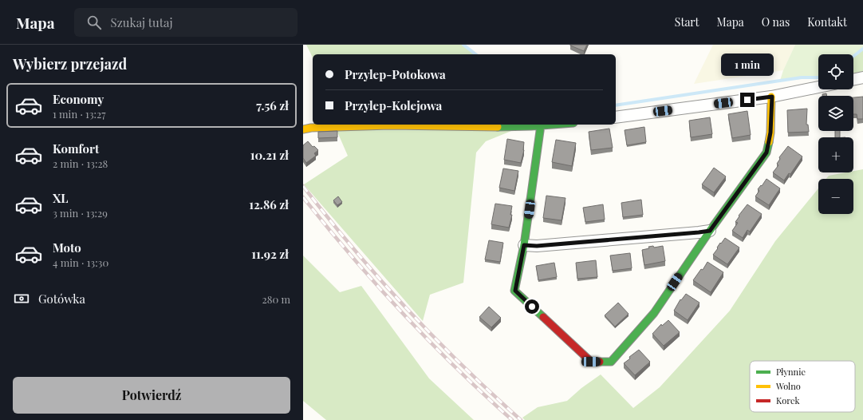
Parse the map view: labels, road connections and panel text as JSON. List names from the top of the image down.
{
  "legend": ["Płynnie", "Wolno", "Korek"],
  "page": {
    "header": "Mapa",
    "search": "Szukaj tutaj",
    "nav": [
      "Start",
      "Mapa",
      "O nas",
      "Kontakt"
    ],
    "heading": "Wybierz przejazd",
    "bubble": "1 min",
    "map_buttons": ["+", "−"],
    "banner": ["Przylep-Potokowa", "Przylep-Kolejowa"],
    "list": [
      {
        "name": "Economy",
        "note": "1 min · 13:27",
        "value": "7.56 zł"
      },
      {
        "name": "Komfort",
        "note": "2 min · 13:28",
        "value": "10.21 zł"
      },
      {
        "name": "XL",
        "note": "3 min · 13:29",
        "value": "12.86 zł"
      },
      {
        "name": "Moto",
        "note": "4 min · 13:30",
        "value": "11.92 zł"
      }
    ],
    "pay": ["Gotówka", "280 m"],
    "buttons": "Potwierdź"
  }
}
